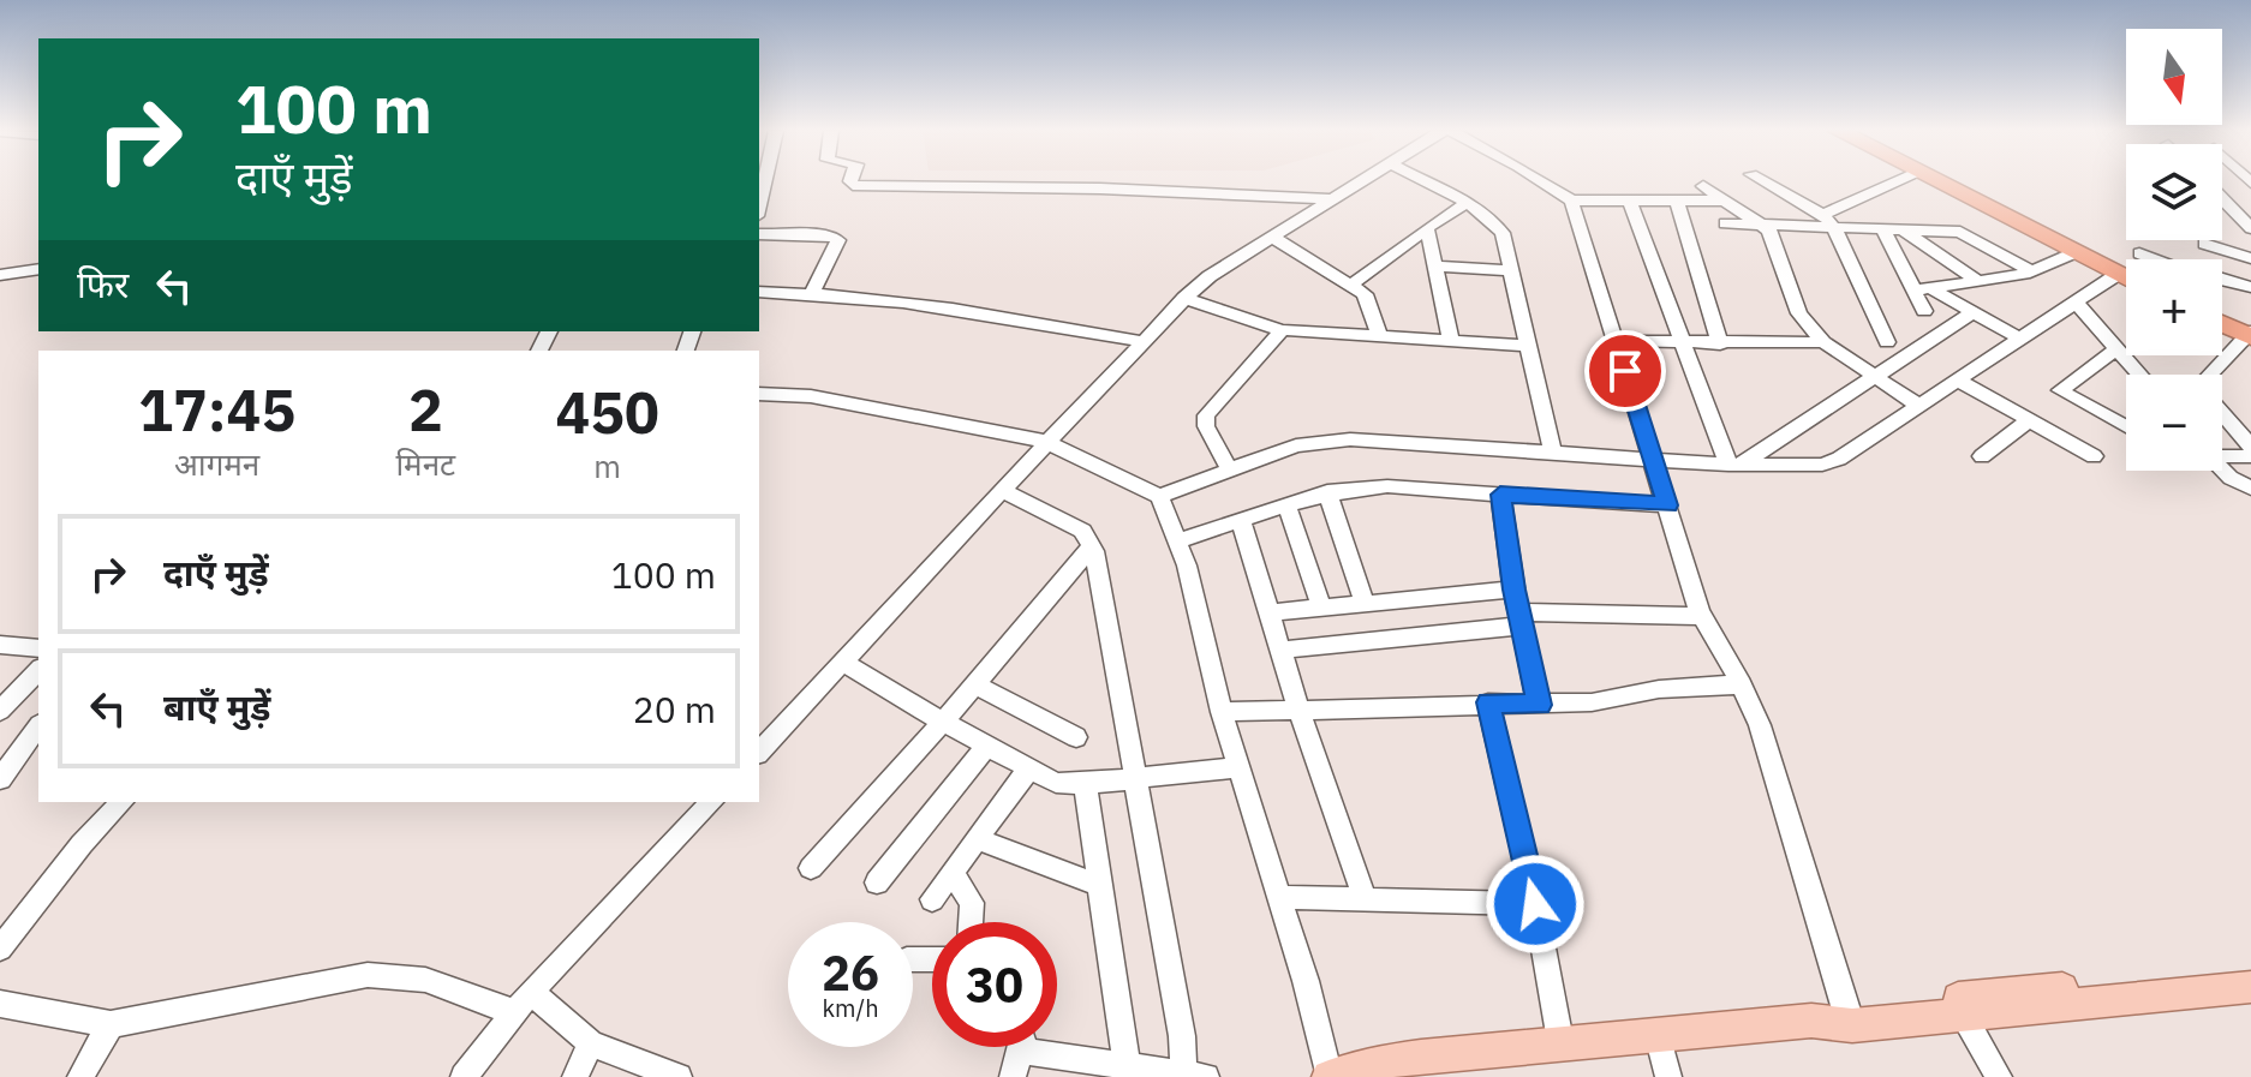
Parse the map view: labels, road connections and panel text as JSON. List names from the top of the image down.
{
  "north": "bottom",
  "page": {
    "map_buttons": ["+", "−"],
    "turn": ["100 m", "दाएँ मुड़ें"],
    "then": "फिर",
    "eta": [
      "17:45",
      "आगमन",
      "2",
      "मिनट",
      "450",
      "m"
    ],
    "list": [
      {
        "name": "दाएँ मुड़ें",
        "value": "100 m"
      },
      {
        "name": "बाएँ मुड़ें",
        "value": "20 m"
      }
    ],
    "speed": "26 km/h",
    "limit": "30"
  }
}
